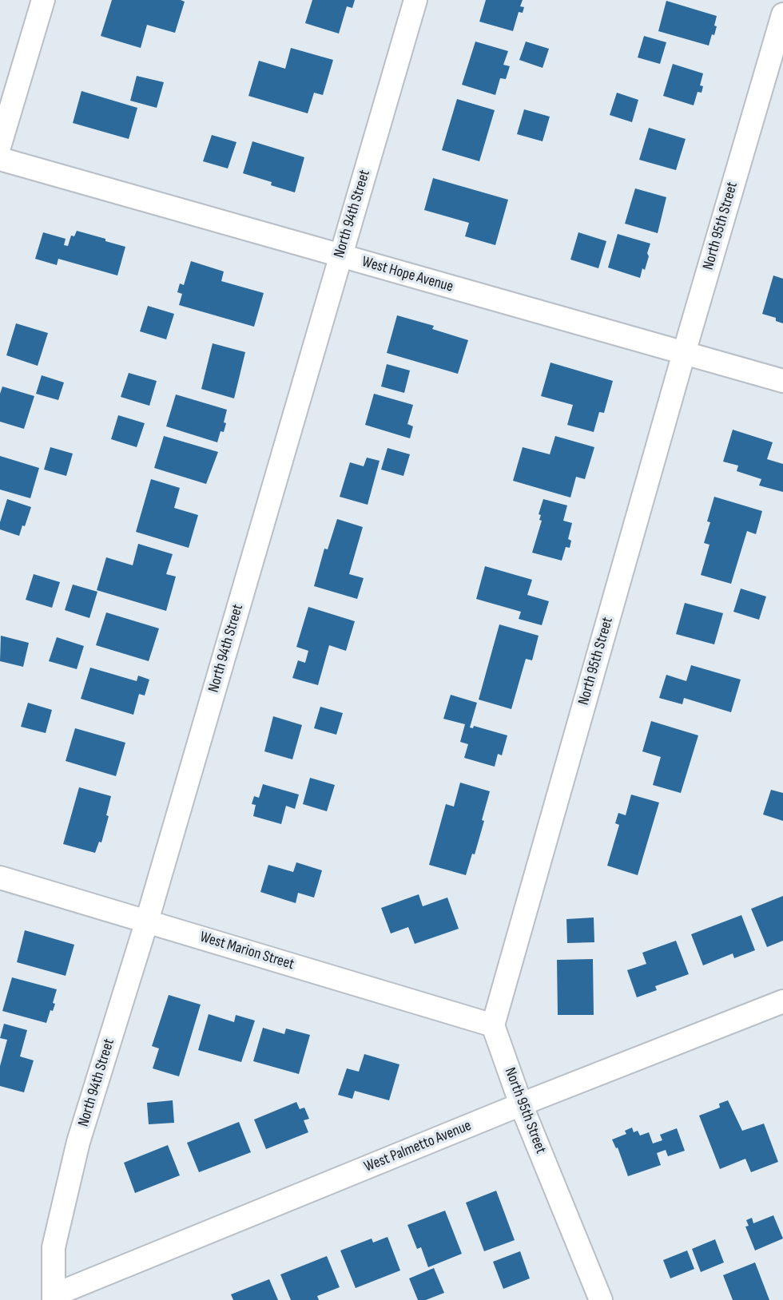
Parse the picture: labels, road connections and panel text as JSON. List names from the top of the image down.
{
  "streets": {
    "street": [
      "North 94th Street",
      "North 95th Street",
      "West Hope Avenue",
      "West Marion Street",
      "West Palmetto Avenue"
    ]
  },
  "crossings": [
    ["North 94th Street", "West Hope Avenue"],
    ["North 94th Street", "West Marion Street"],
    ["North 94th Street", "West Palmetto Avenue"],
    ["North 95th Street", "West Hope Avenue"],
    ["North 95th Street", "West Marion Street"],
    ["North 95th Street", "West Palmetto Avenue"]
  ]
}
